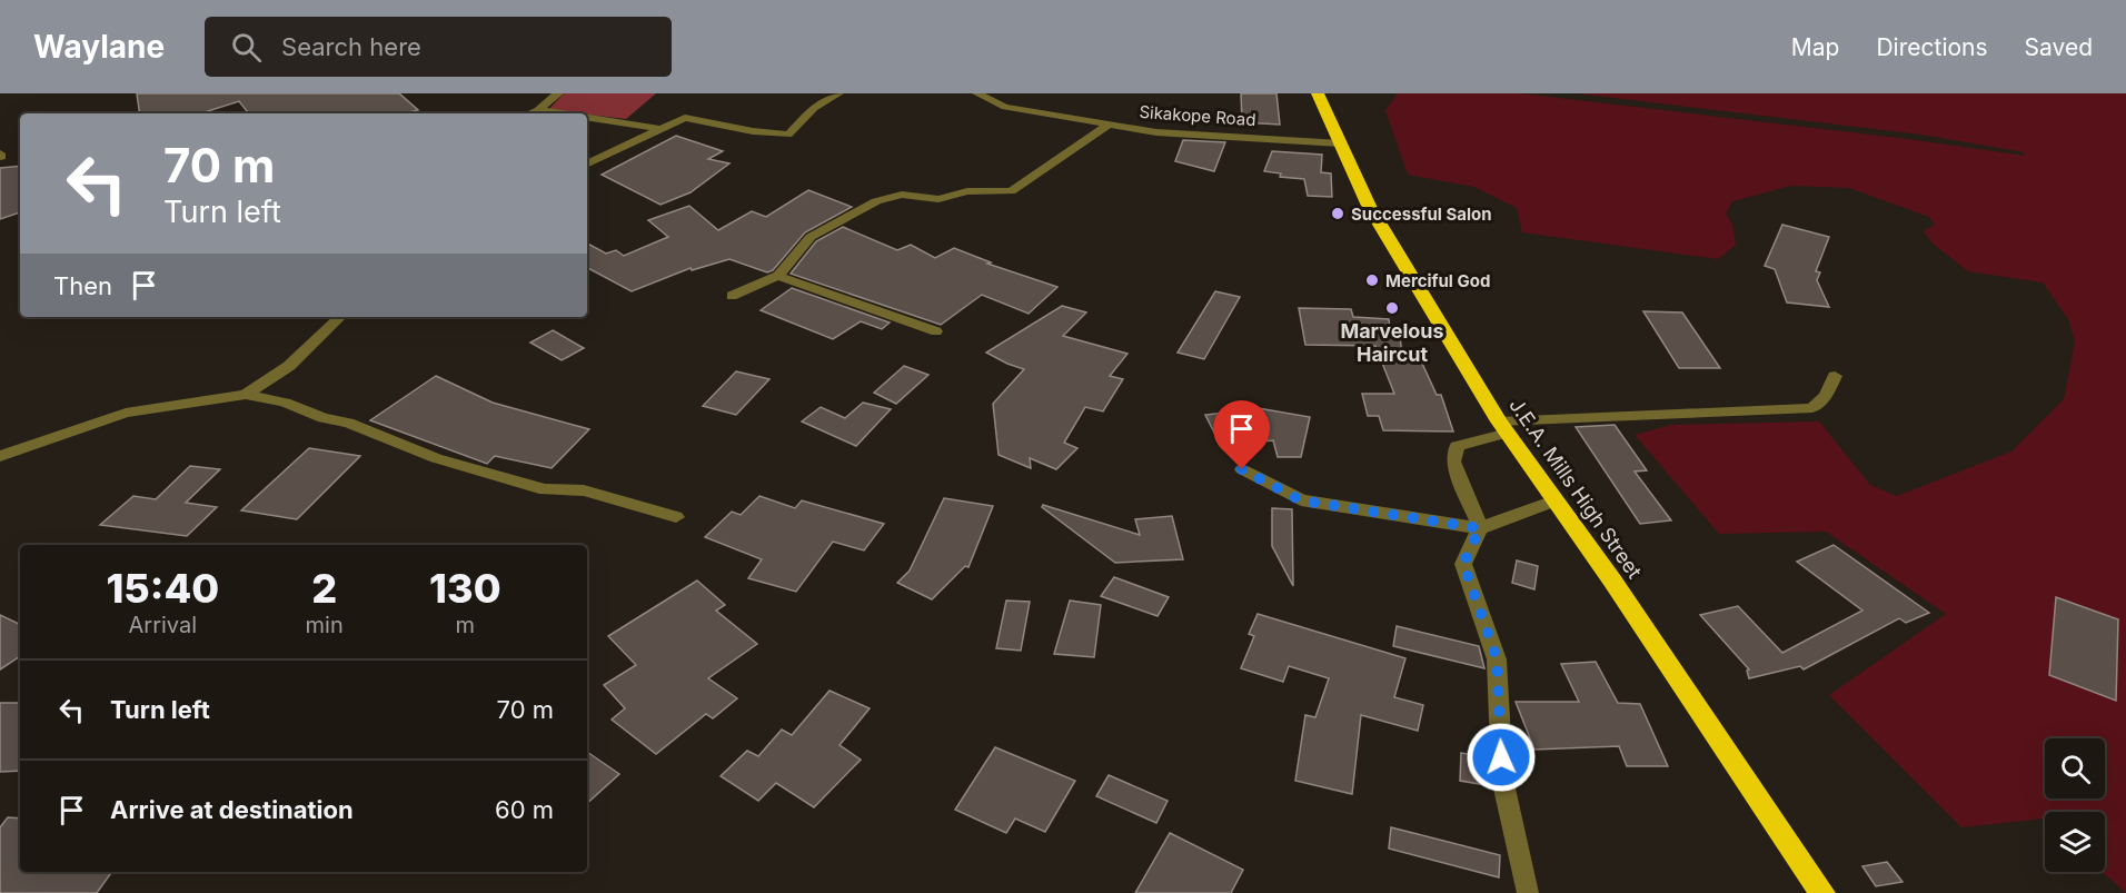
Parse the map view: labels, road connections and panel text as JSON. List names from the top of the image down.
{
  "streets": {
    "highway": ["J.E.A. Mills High Street"],
    "street": ["Sikakope Road"]
  },
  "crossings": [
    ["Sikakope Road", "J.E.A. Mills High Street"]
  ],
  "places": ["Successful Salon", "Merciful God", "Marvelous Haircut"],
  "page": {
    "header": "Waylane",
    "search": "Search here",
    "nav": ["Map", "Directions", "Saved"],
    "turn": ["70 m", "Turn left"],
    "then": "Then",
    "eta": [
      "15:40",
      "Arrival",
      "2",
      "min",
      "130",
      "m"
    ],
    "list": [
      {
        "name": "Turn left",
        "value": "70 m"
      },
      {
        "name": "Arrive at destination",
        "value": "60 m"
      }
    ]
  }
}
